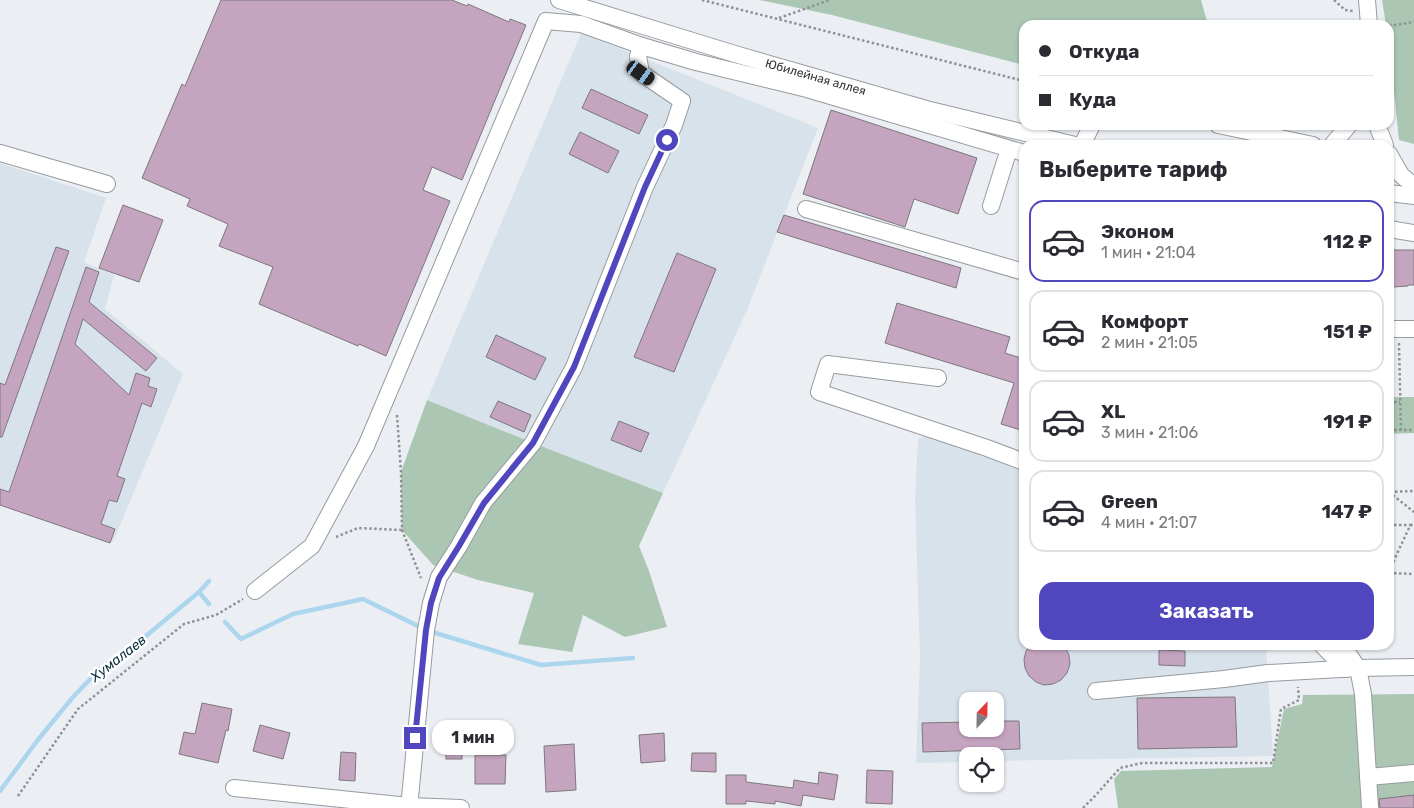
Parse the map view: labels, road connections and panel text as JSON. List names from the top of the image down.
{
  "streets": {
    "street": ["Юбилейная аллея"]
  },
  "water": ["Хумалаев"],
  "north": "top",
  "page": {
    "banner": ["Откуда", "Куда"],
    "heading": "Выберите тариф",
    "list": [
      {
        "name": "Эконом",
        "note": "1 мин · 21:04",
        "value": "112 ₽"
      },
      {
        "name": "Комфорт",
        "note": "2 мин · 21:05",
        "value": "151 ₽"
      },
      {
        "name": "XL",
        "note": "3 мин · 21:06",
        "value": "191 ₽"
      },
      {
        "name": "Green",
        "note": "4 мин · 21:07",
        "value": "147 ₽"
      }
    ],
    "buttons": "Заказать",
    "bubble": "1 мин"
  }
}
